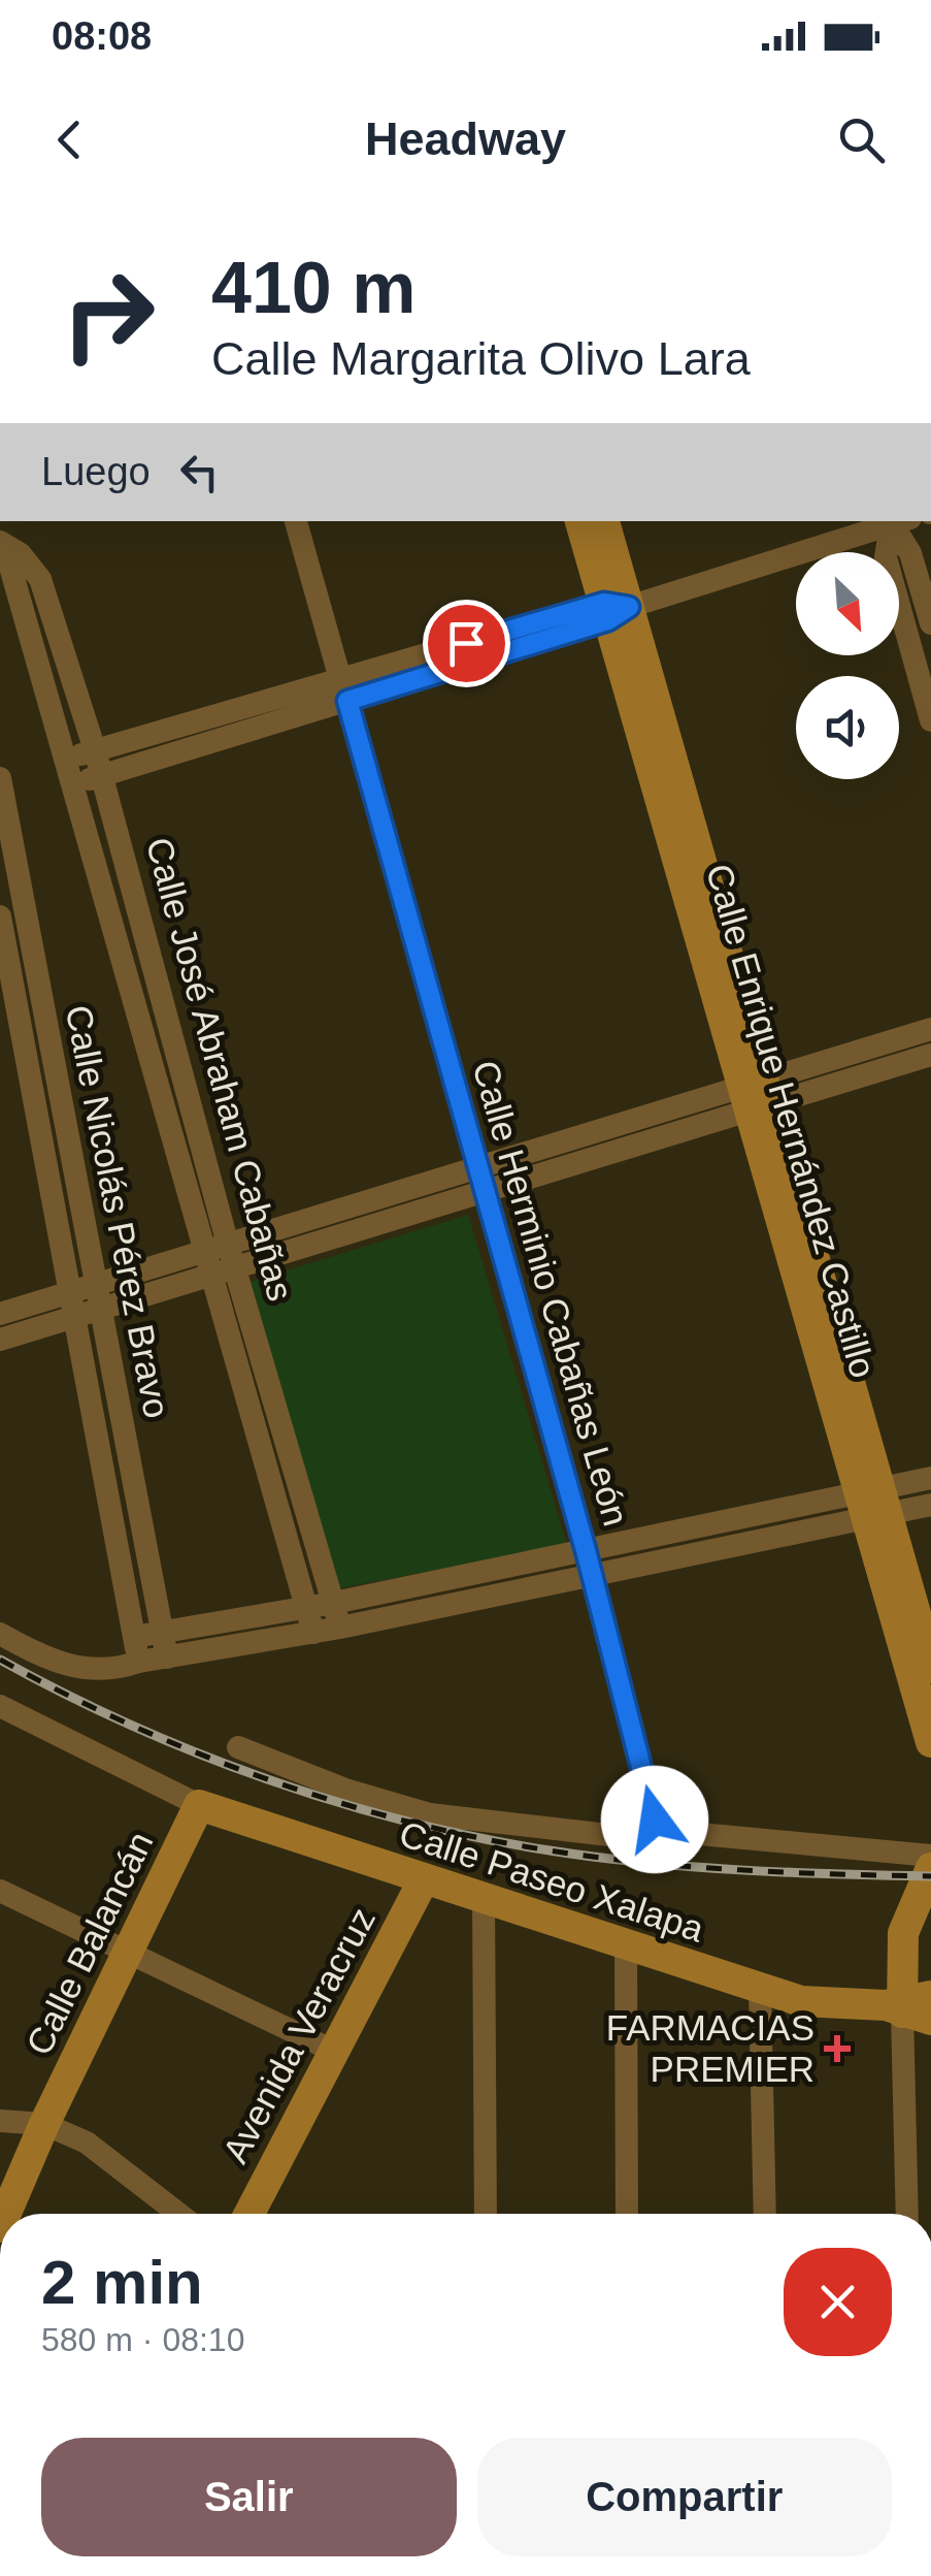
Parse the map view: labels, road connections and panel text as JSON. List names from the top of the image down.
{
  "streets": {
    "main road": [
      "Calle Enrique Hernández Castillo",
      "Calle Paseo Xalapa",
      "Calle Balancán",
      "Avenida Veracruz"
    ],
    "street": ["Calle José Abraham Cabañas", "Calle Nicolás Pérez Bravo", "Calle Herminio Cabañas León"]
  },
  "crossings": [
    ["Calle Paseo Xalapa", "Calle Balancán"],
    ["Calle Paseo Xalapa", "Avenida Veracruz"]
  ],
  "places": {
    "health": ["FARMACIAS PREMIER"]
  },
  "north": "bottom right",
  "page": {
    "status": "08:08",
    "header": "Headway",
    "turn": ["410 m", "Calle Margarita Olivo Lara"],
    "then": "Luego",
    "heading": ["2 min", "580 m · 08:10"],
    "buttons": ["Salir", "Compartir"]
  }
}
